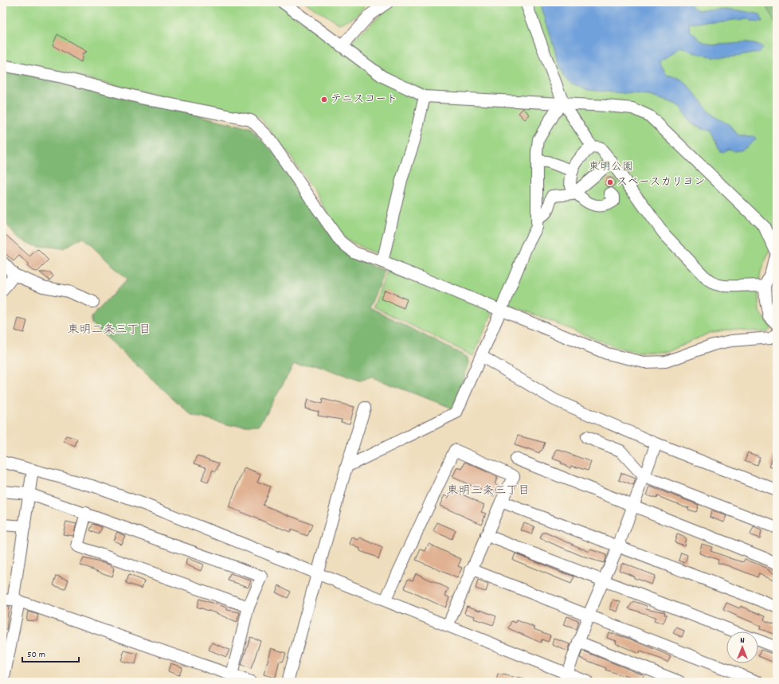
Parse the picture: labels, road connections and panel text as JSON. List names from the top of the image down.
{
  "districts": ["東明二条三丁目", "東明三条三丁目"],
  "parks": ["東明公園"],
  "places": ["テニスコート", "スペースカリヨン"],
  "scale_bar": "50 m",
  "north": "top"
}
